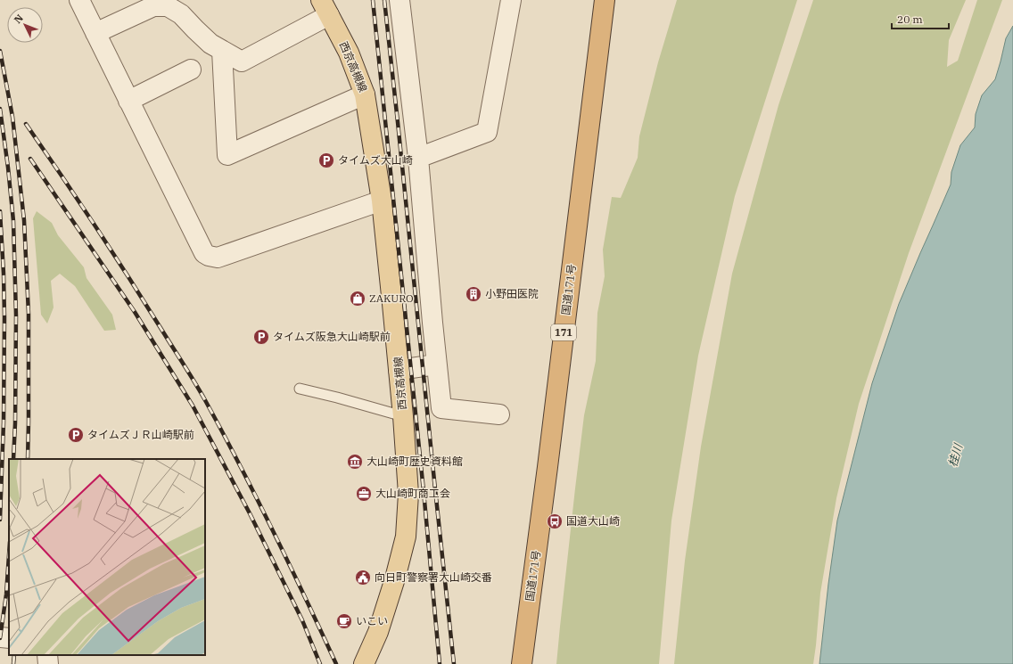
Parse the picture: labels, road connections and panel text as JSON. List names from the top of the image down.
{
  "streets": {
    "highway": ["国道171号", "171"],
    "main road": ["西京高槻線"]
  },
  "water": ["桂川"],
  "places": {
    "parking": ["タイムズ大山崎", "タイムズ阪急大山崎駅前", "タイムズＪＲ山崎駅前"],
    "building": ["小野田医院"],
    "shop": ["ZAKURO"],
    "museum": ["大山崎町歴史資料館"],
    "office": ["大山崎町商工会"],
    "bus stop": ["国道大山崎"],
    "public building": ["向日町警察署大山崎交番"],
    "cafe": ["いこい"]
  },
  "scale_bar": "20 m",
  "north": "top left"
}
